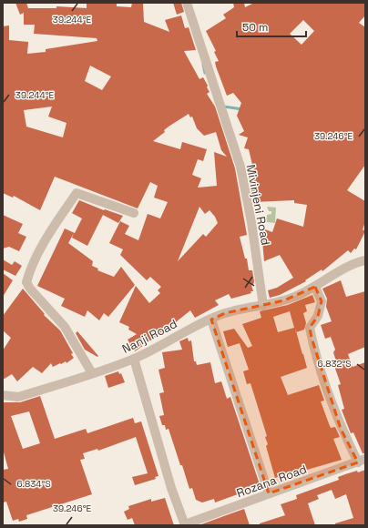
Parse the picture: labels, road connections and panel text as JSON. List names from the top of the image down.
{
  "streets": {
    "street": ["Mivinjeni Road", "Nanji Road", "Rozana Road"]
  },
  "crossings": [
    ["Mivinjeni Road", "Nanji Road"]
  ],
  "scale_bar": "50 m",
  "coordinates": [
    "39.244°E",
    "39.246°E",
    "6.832°S",
    "6.834°S"
  ]
}
